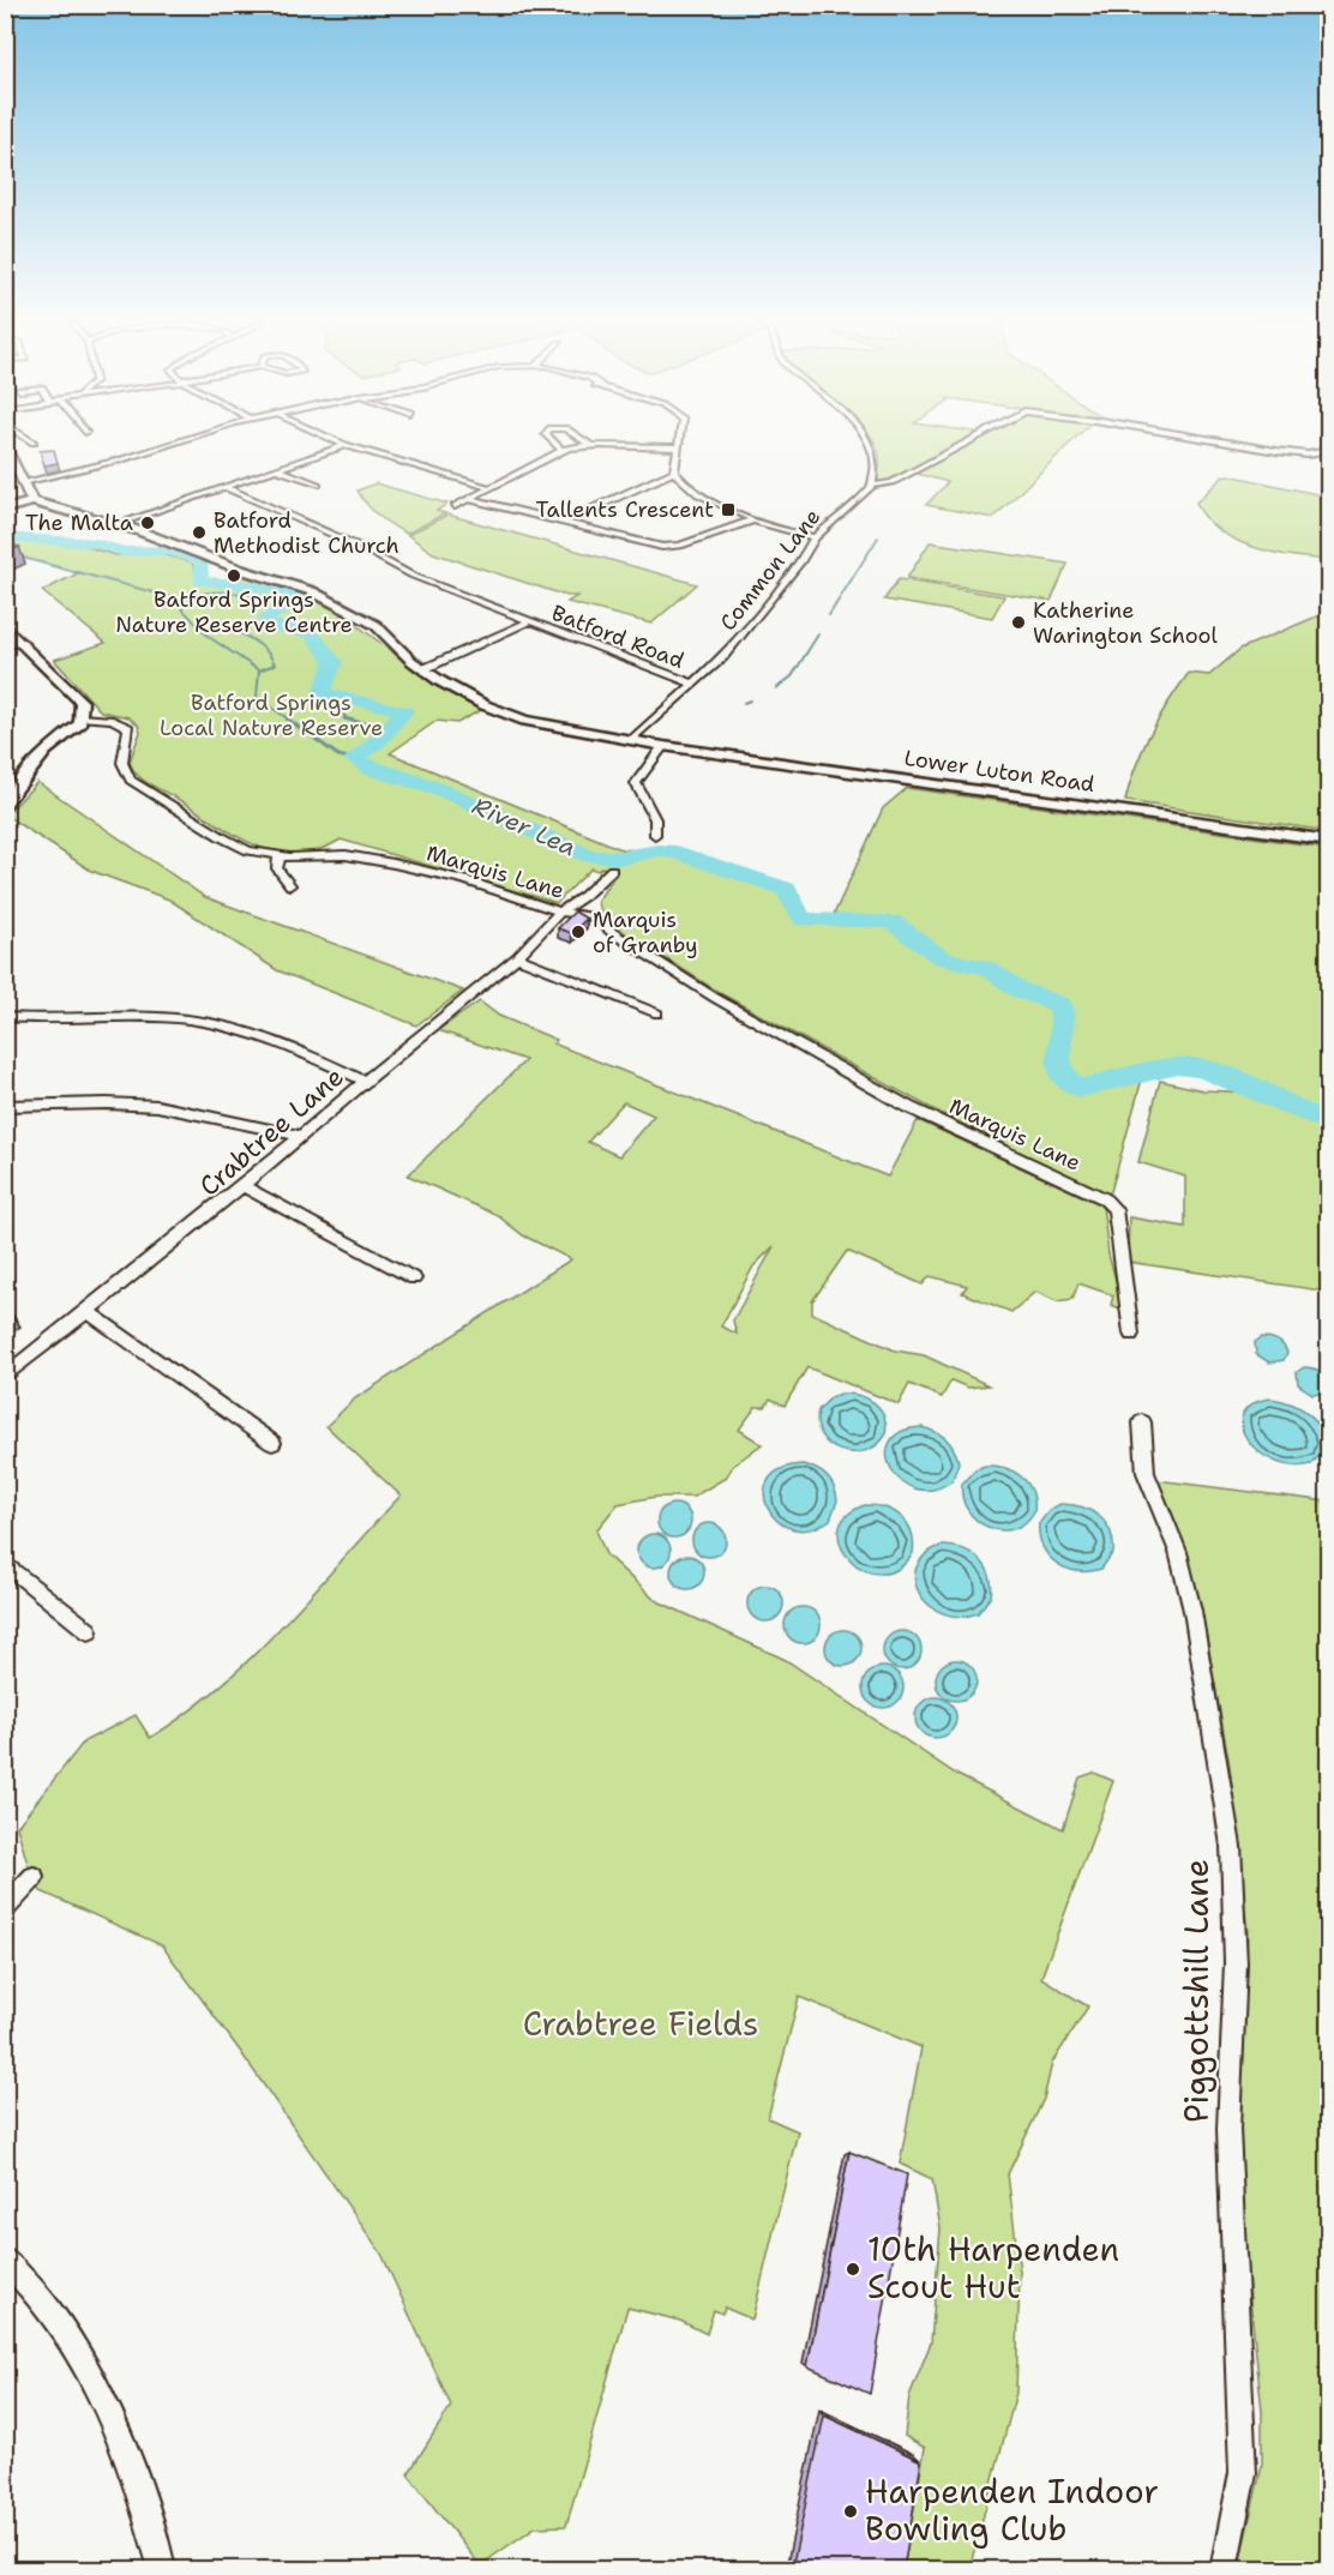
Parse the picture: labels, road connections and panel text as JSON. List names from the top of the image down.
{
  "streets": {
    "main road": ["Lower Luton Road"],
    "street": [
      "Common Lane",
      "Batford Road",
      "Marquis Lane",
      "Crabtree Lane",
      "Piggottshill Lane"
    ]
  },
  "crossings": [
    ["Common Lane", "Batford Road"],
    ["Common Lane", "Lower Luton Road"],
    ["Batford Road", "Lower Luton Road"],
    ["Marquis Lane", "Crabtree Lane"]
  ],
  "water": ["River Lea"],
  "parks": ["Batford Springs Local Nature Reserve", "Crabtree Fields"],
  "places": {
    "transit": ["Tallents Crescent"],
    "other": [
      "The Malta",
      "Batford Methodist Church",
      "Batford Springs Nature Reserve Centre",
      "Katherine Warington School",
      "Marquis of Granby",
      "10th Harpenden Scout Hut",
      "Harpenden Indoor Bowling Club"
    ]
  }
}
